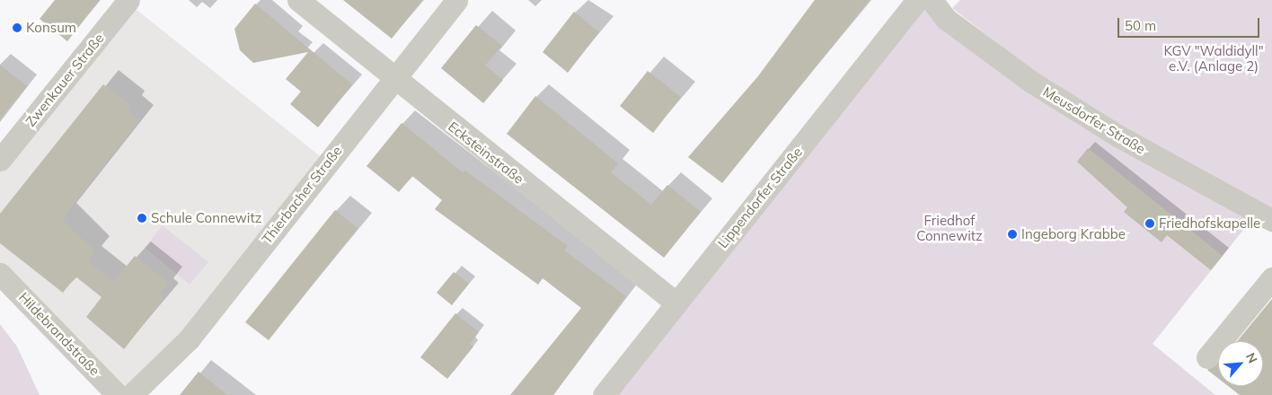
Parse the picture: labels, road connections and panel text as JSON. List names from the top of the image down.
{
  "streets": {
    "street": [
      "Zwenkauer Straße",
      "Meusdorfer Straße",
      "Ecksteinstraße",
      "Thierbacher Straße",
      "Lippendorfer Straße",
      "Hildebrandstraße"
    ]
  },
  "crossings": [
    ["Ecksteinstraße", "Thierbacher Straße"],
    ["Ecksteinstraße", "Lippendorfer Straße"]
  ],
  "parks": ["KGV \"Waldidyll\" e.V. (Anlage 2)", "Friedhof Connewitz"],
  "places": [
    "Konsum",
    "Schule Connewitz",
    "Friedhofskapelle",
    "Ingeborg Krabbe"
  ],
  "scale_bar": "50 m",
  "north": "top right"
}
